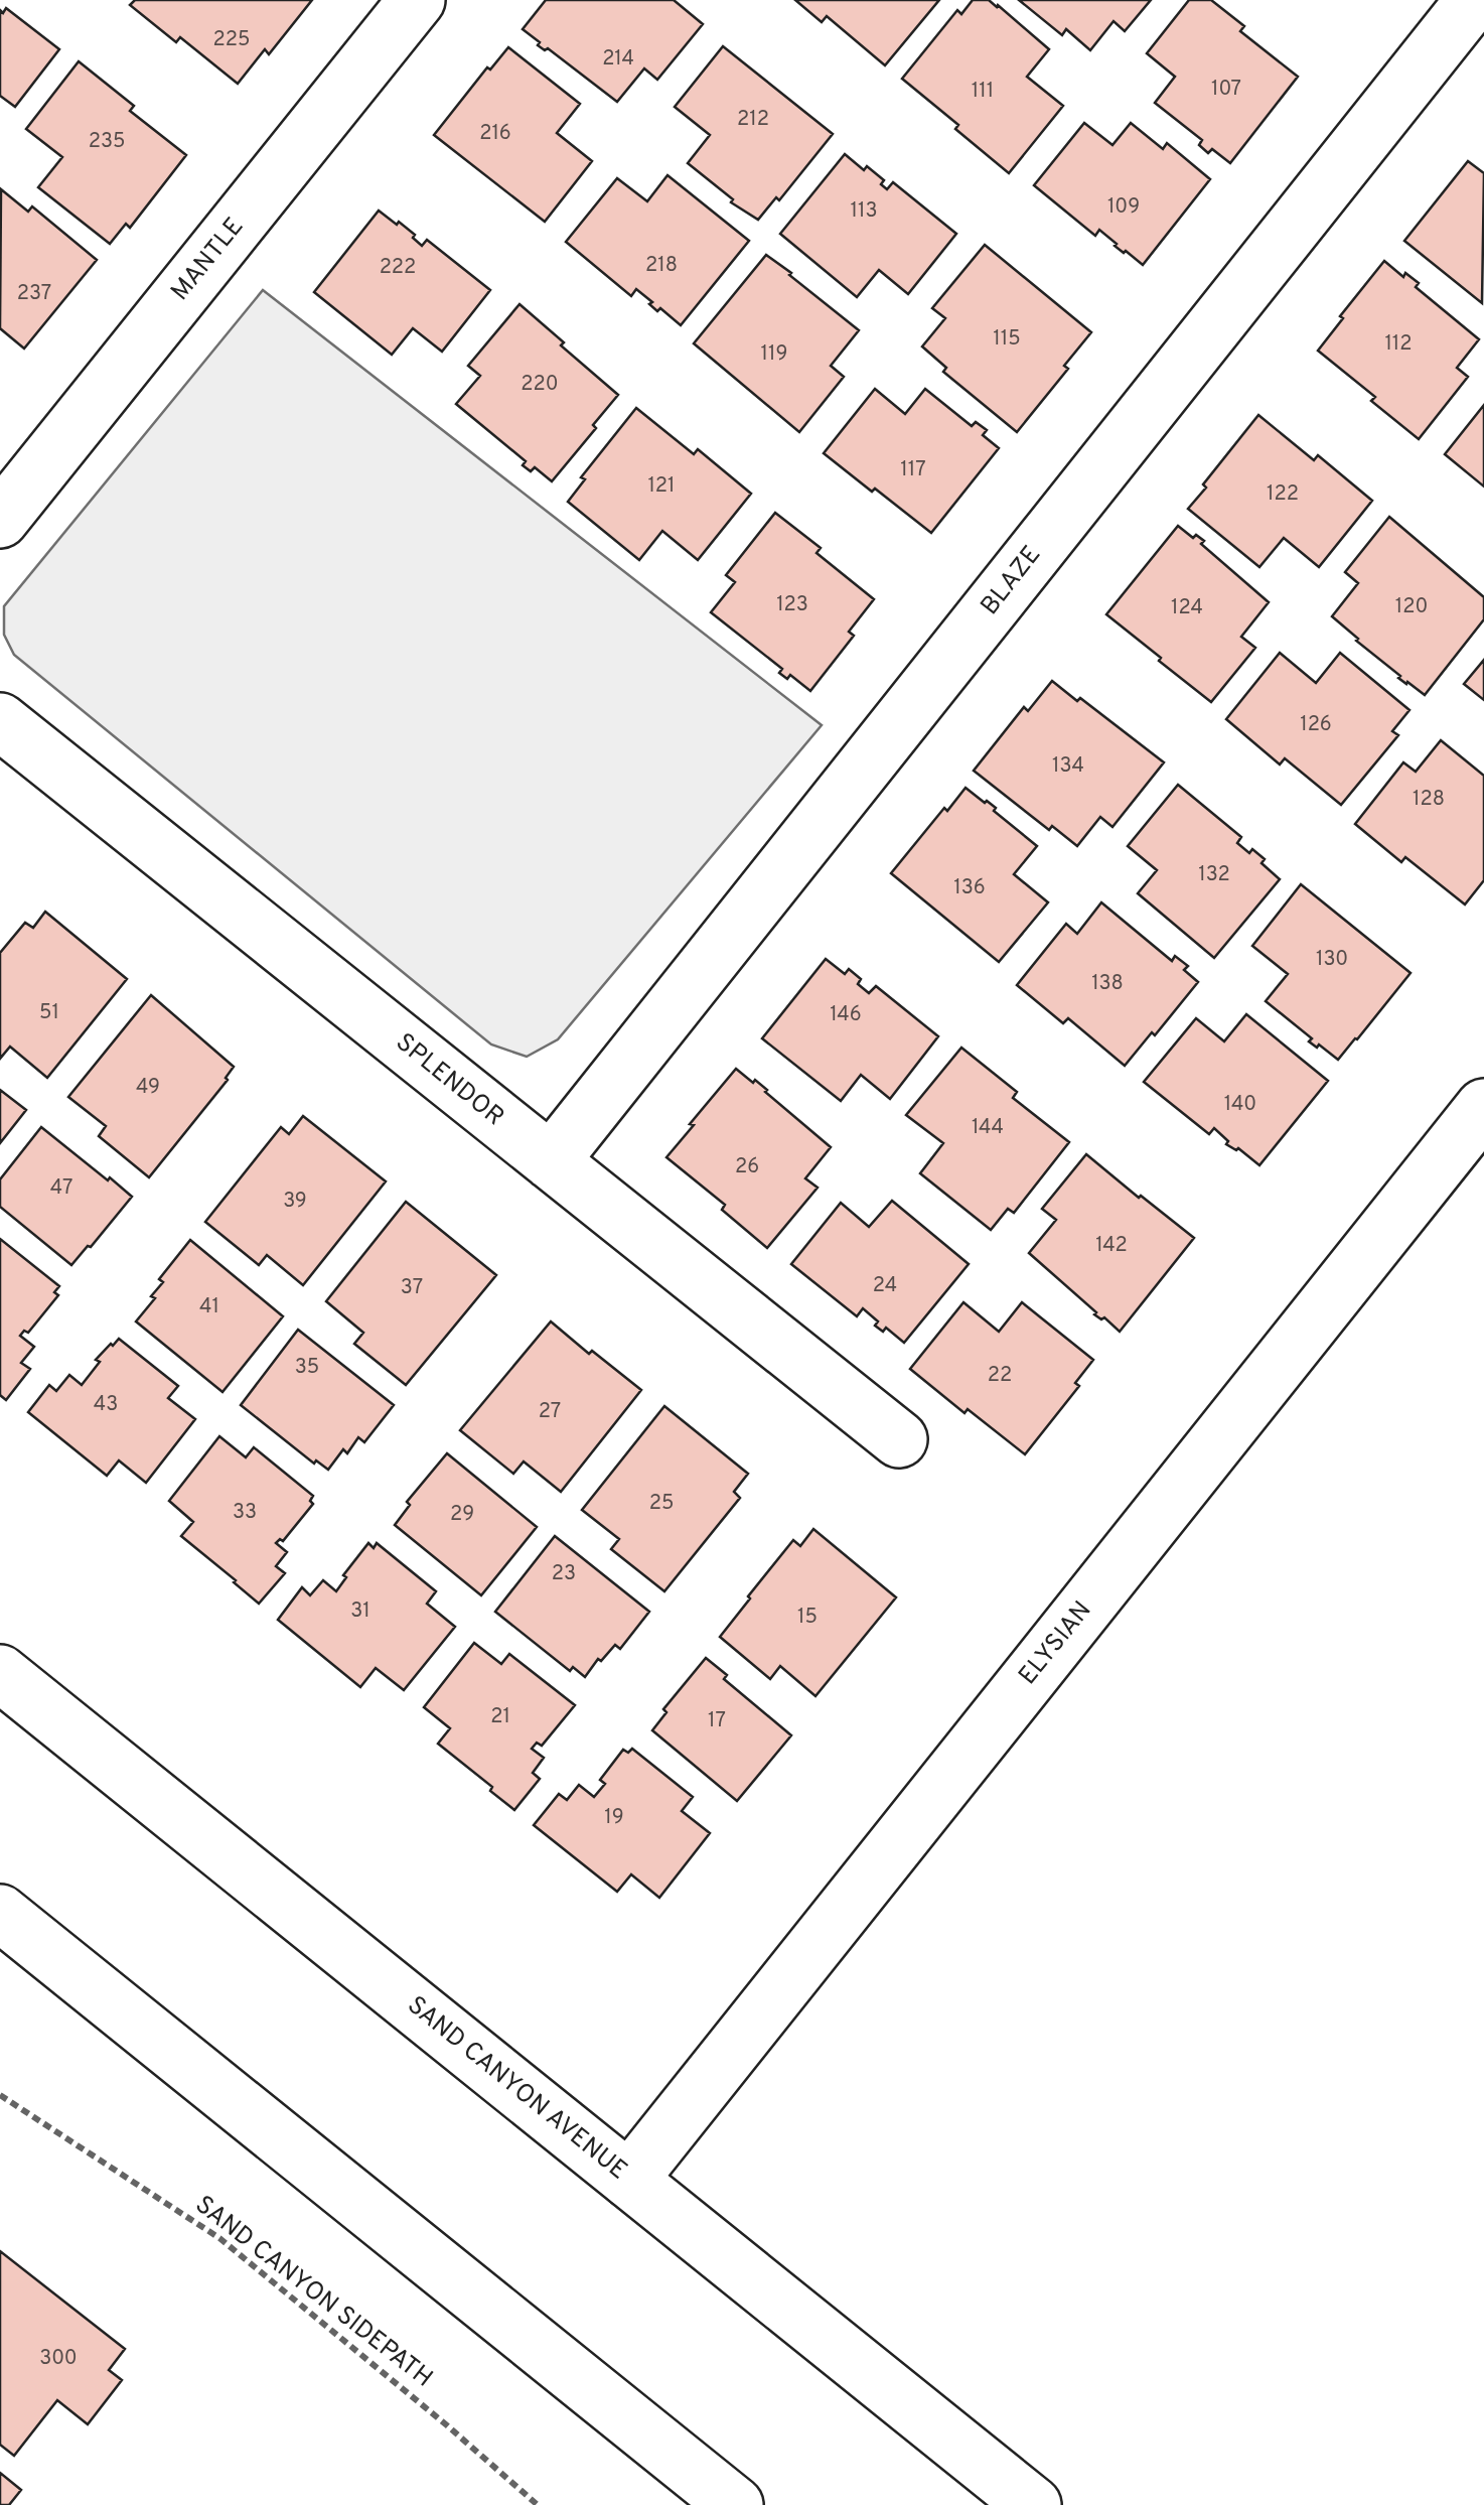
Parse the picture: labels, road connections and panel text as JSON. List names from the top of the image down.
{
  "streets": {
    "street": [
      "MANTLE",
      "BLAZE",
      "SPLENDOR",
      "ELYSIAN",
      "SAND CANYON AVENUE"
    ],
    "path": ["SAND CANYON SIDEPATH"]
  },
  "crossings": [
    ["BLAZE", "SPLENDOR"],
    ["ELYSIAN", "SAND CANYON AVENUE"]
  ],
  "house_numbers": [
    "225",
    "214",
    "107",
    "111",
    "212",
    "216",
    "235",
    "109",
    "113",
    "218",
    "222",
    "237",
    "115",
    "112",
    "119",
    "220",
    "117",
    "121",
    "122",
    "123",
    "120",
    "124",
    "126",
    "134",
    "128",
    "132",
    "136",
    "130",
    "138",
    "51",
    "146",
    "49",
    "140",
    "144",
    "26",
    "47",
    "39",
    "142",
    "24",
    "37",
    "41",
    "35",
    "22",
    "43",
    "27",
    "25",
    "33",
    "29",
    "23",
    "31",
    "15",
    "21",
    "17",
    "19",
    "300"
  ]
}
